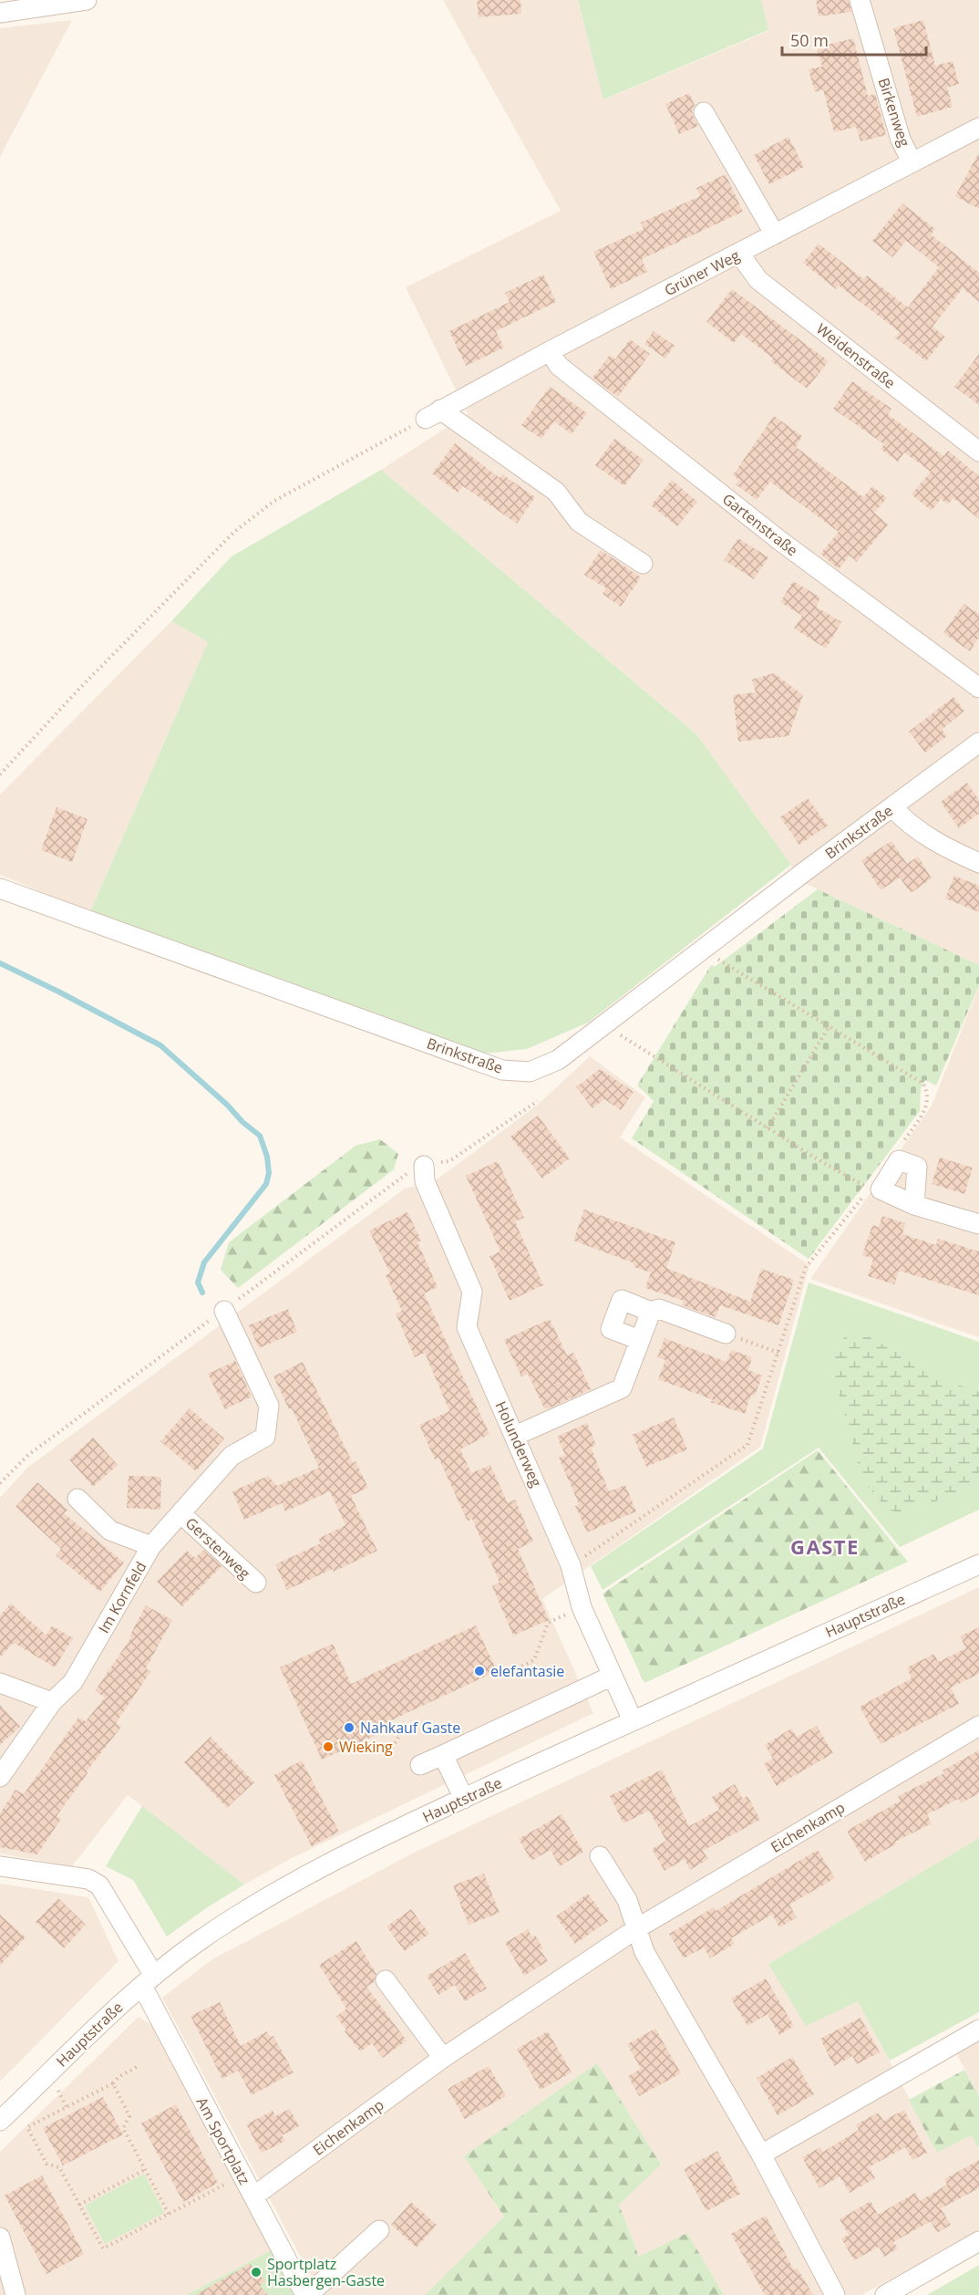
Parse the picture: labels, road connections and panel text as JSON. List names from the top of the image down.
{
  "streets": {
    "street": [
      "Birkenweg",
      "Grüner Weg",
      "Weidenstraße",
      "Gartenstraße",
      "Brinkstraße",
      "Holunderweg",
      "Gerstenweg",
      "Im Kornfeld",
      "Hauptstraße",
      "Eichenkamp",
      "Am Sportplatz"
    ]
  },
  "crossings": [
    ["Birkenweg", "Grüner Weg"],
    ["Grüner Weg", "Weidenstraße"],
    ["Grüner Weg", "Gartenstraße"],
    ["Holunderweg", "Hauptstraße"],
    ["Gerstenweg", "Im Kornfeld"],
    ["Hauptstraße", "Am Sportplatz"],
    ["Eichenkamp", "Am Sportplatz"]
  ],
  "districts": ["GASTE"],
  "places": [
    "elefantasie",
    "Nahkauf Gaste",
    "Wieking",
    "Sportplatz Hasbergen-Gaste"
  ],
  "scale_bar": "50 m"
}
